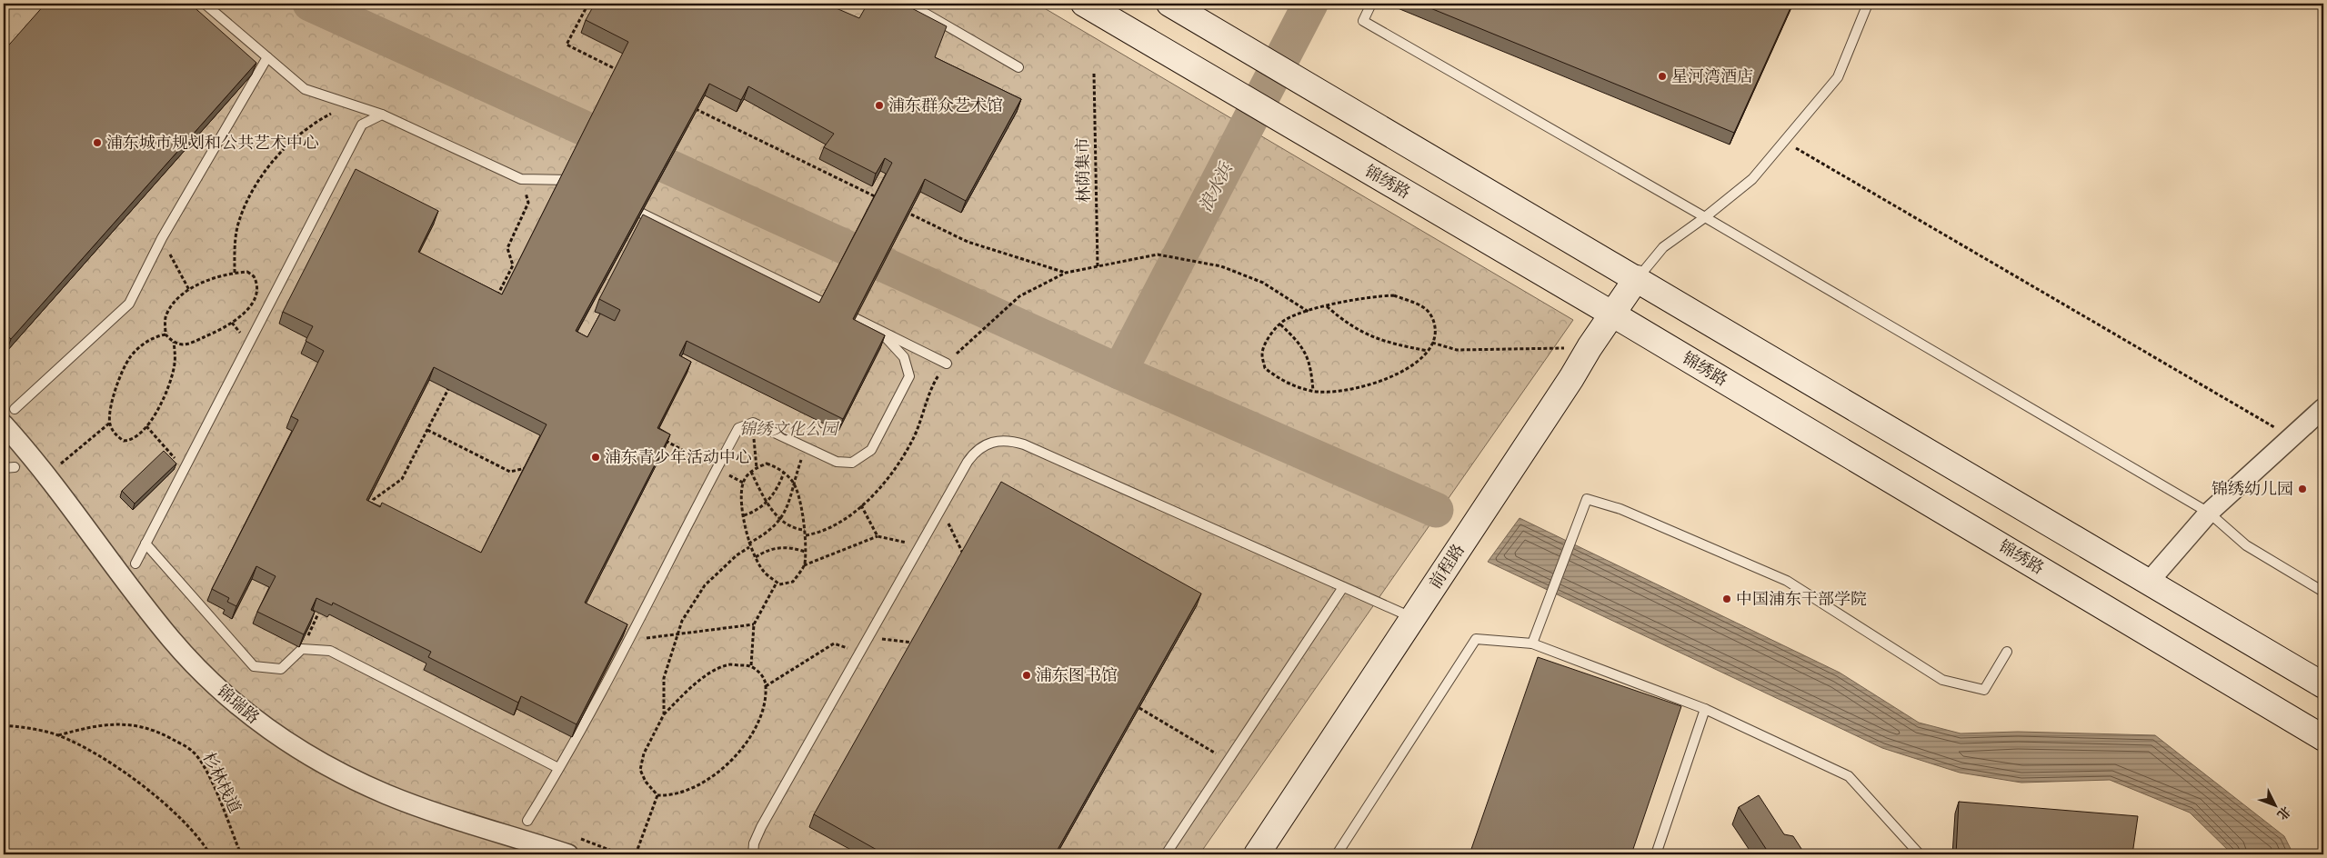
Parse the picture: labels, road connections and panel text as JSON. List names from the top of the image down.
{
  "streets": {
    "main road": ["锦绣路", "前程路"],
    "street": ["锦瑞路"],
    "path": ["林荫集市", "杉林栈道"]
  },
  "crossings": [
    ["锦绣路", "前程路"]
  ],
  "water": ["浪水浜"],
  "parks": ["锦绣文化公园"],
  "places": [
    "星河湾酒店",
    "浦东群众艺术馆",
    "浦东城市规划和公共艺术中心",
    "浦东青少年活动中心",
    "锦绣幼儿园",
    "中国浦东干部学院",
    "浦东图书馆"
  ],
  "north": "bottom right"
}
